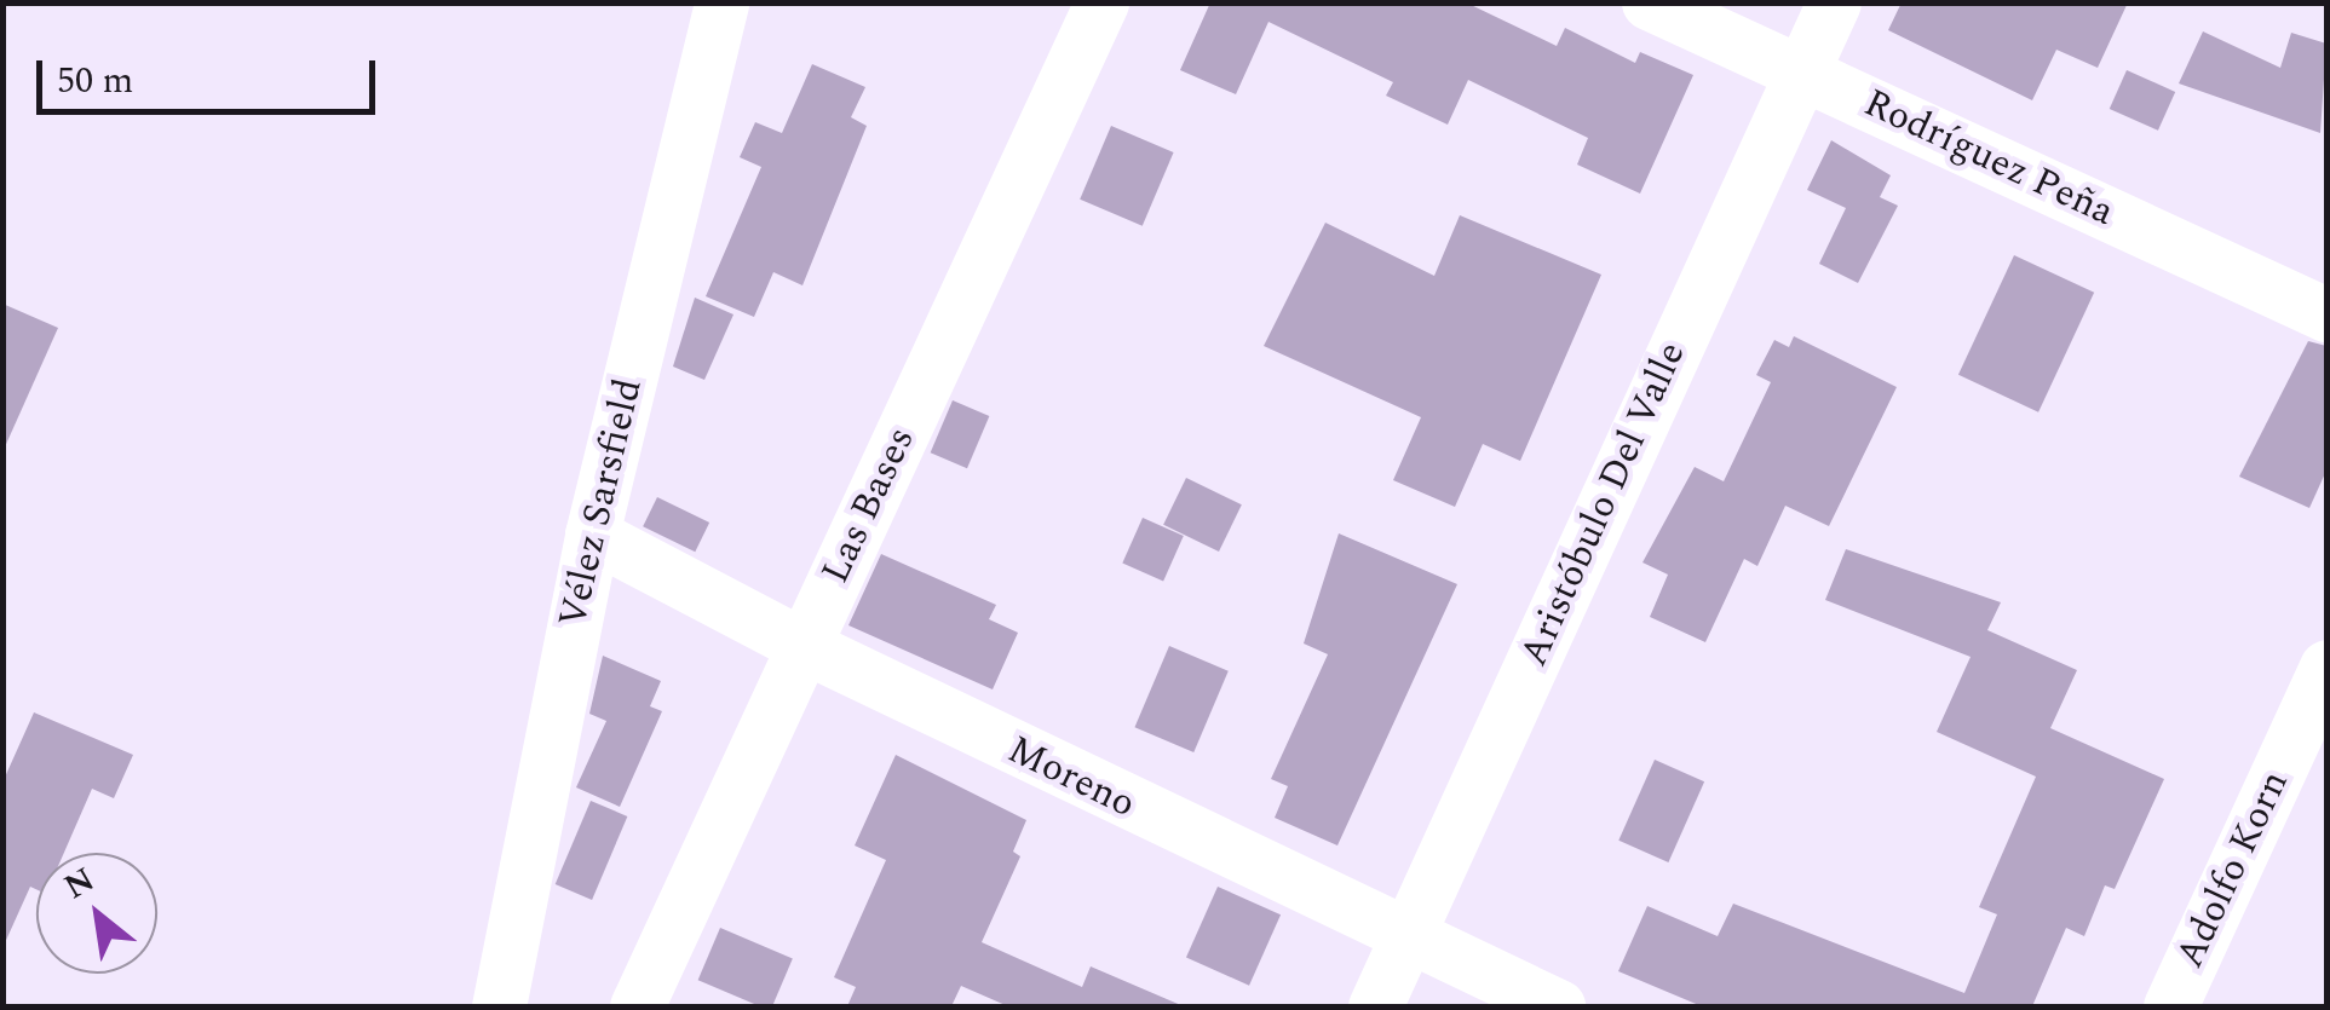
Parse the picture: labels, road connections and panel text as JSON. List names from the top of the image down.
{
  "streets": {
    "street": [
      "Rodríguez Peña",
      "Vélez Sarsfield",
      "Aristóbulo Del Valle",
      "Las Bases",
      "Moreno",
      "Adolfo Korn"
    ]
  },
  "crossings": [
    ["Rodríguez Peña", "Aristóbulo Del Valle"],
    ["Vélez Sarsfield", "Moreno"],
    ["Aristóbulo Del Valle", "Moreno"],
    ["Las Bases", "Moreno"]
  ],
  "scale_bar": "50 m",
  "north": "top left"
}
